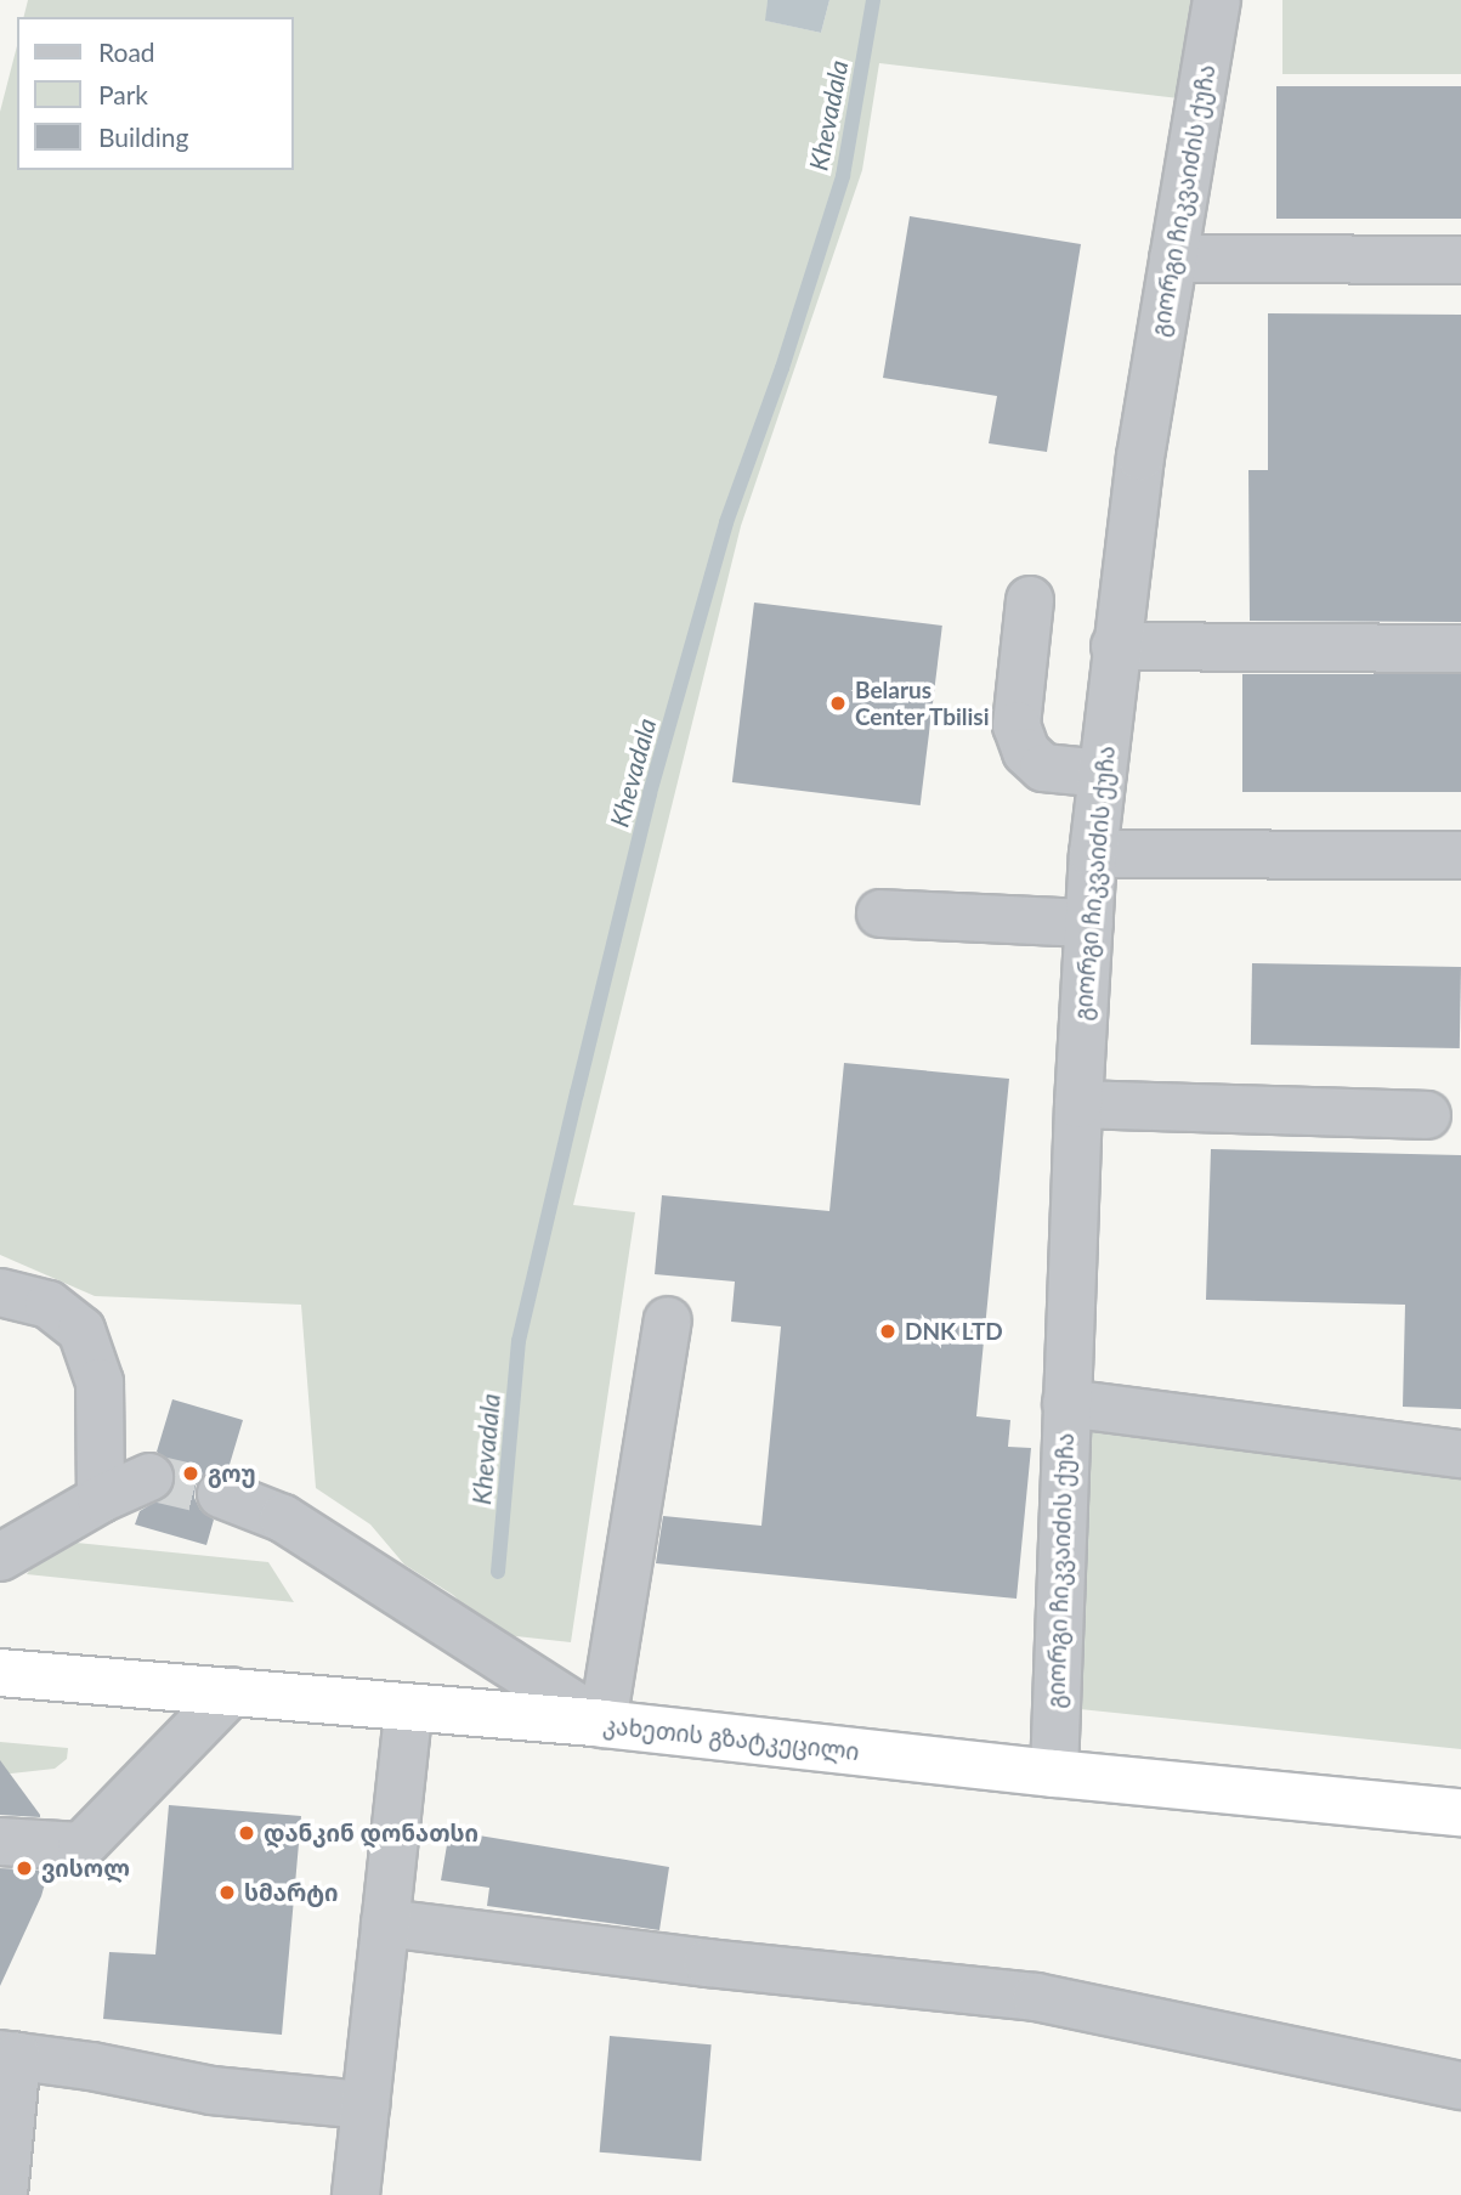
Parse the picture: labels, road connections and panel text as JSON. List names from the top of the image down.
{
  "streets": {
    "highway": ["კახეთის გზატკეცილი"],
    "street": ["გიორგი ჩიკვაიძის ქუჩა"]
  },
  "crossings": [
    ["გიორგი ჩიკვაიძის ქუჩა", "კახეთის გზატკეცილი"]
  ],
  "water": ["Khevadala"],
  "places": [
    "Belarus Center Tbilisi",
    "DNK LTD",
    "გოუ",
    "დანკინ დონათსი",
    "ვისოლ",
    "სმარტი"
  ],
  "legend": ["Road", "Park", "Building"]
}
